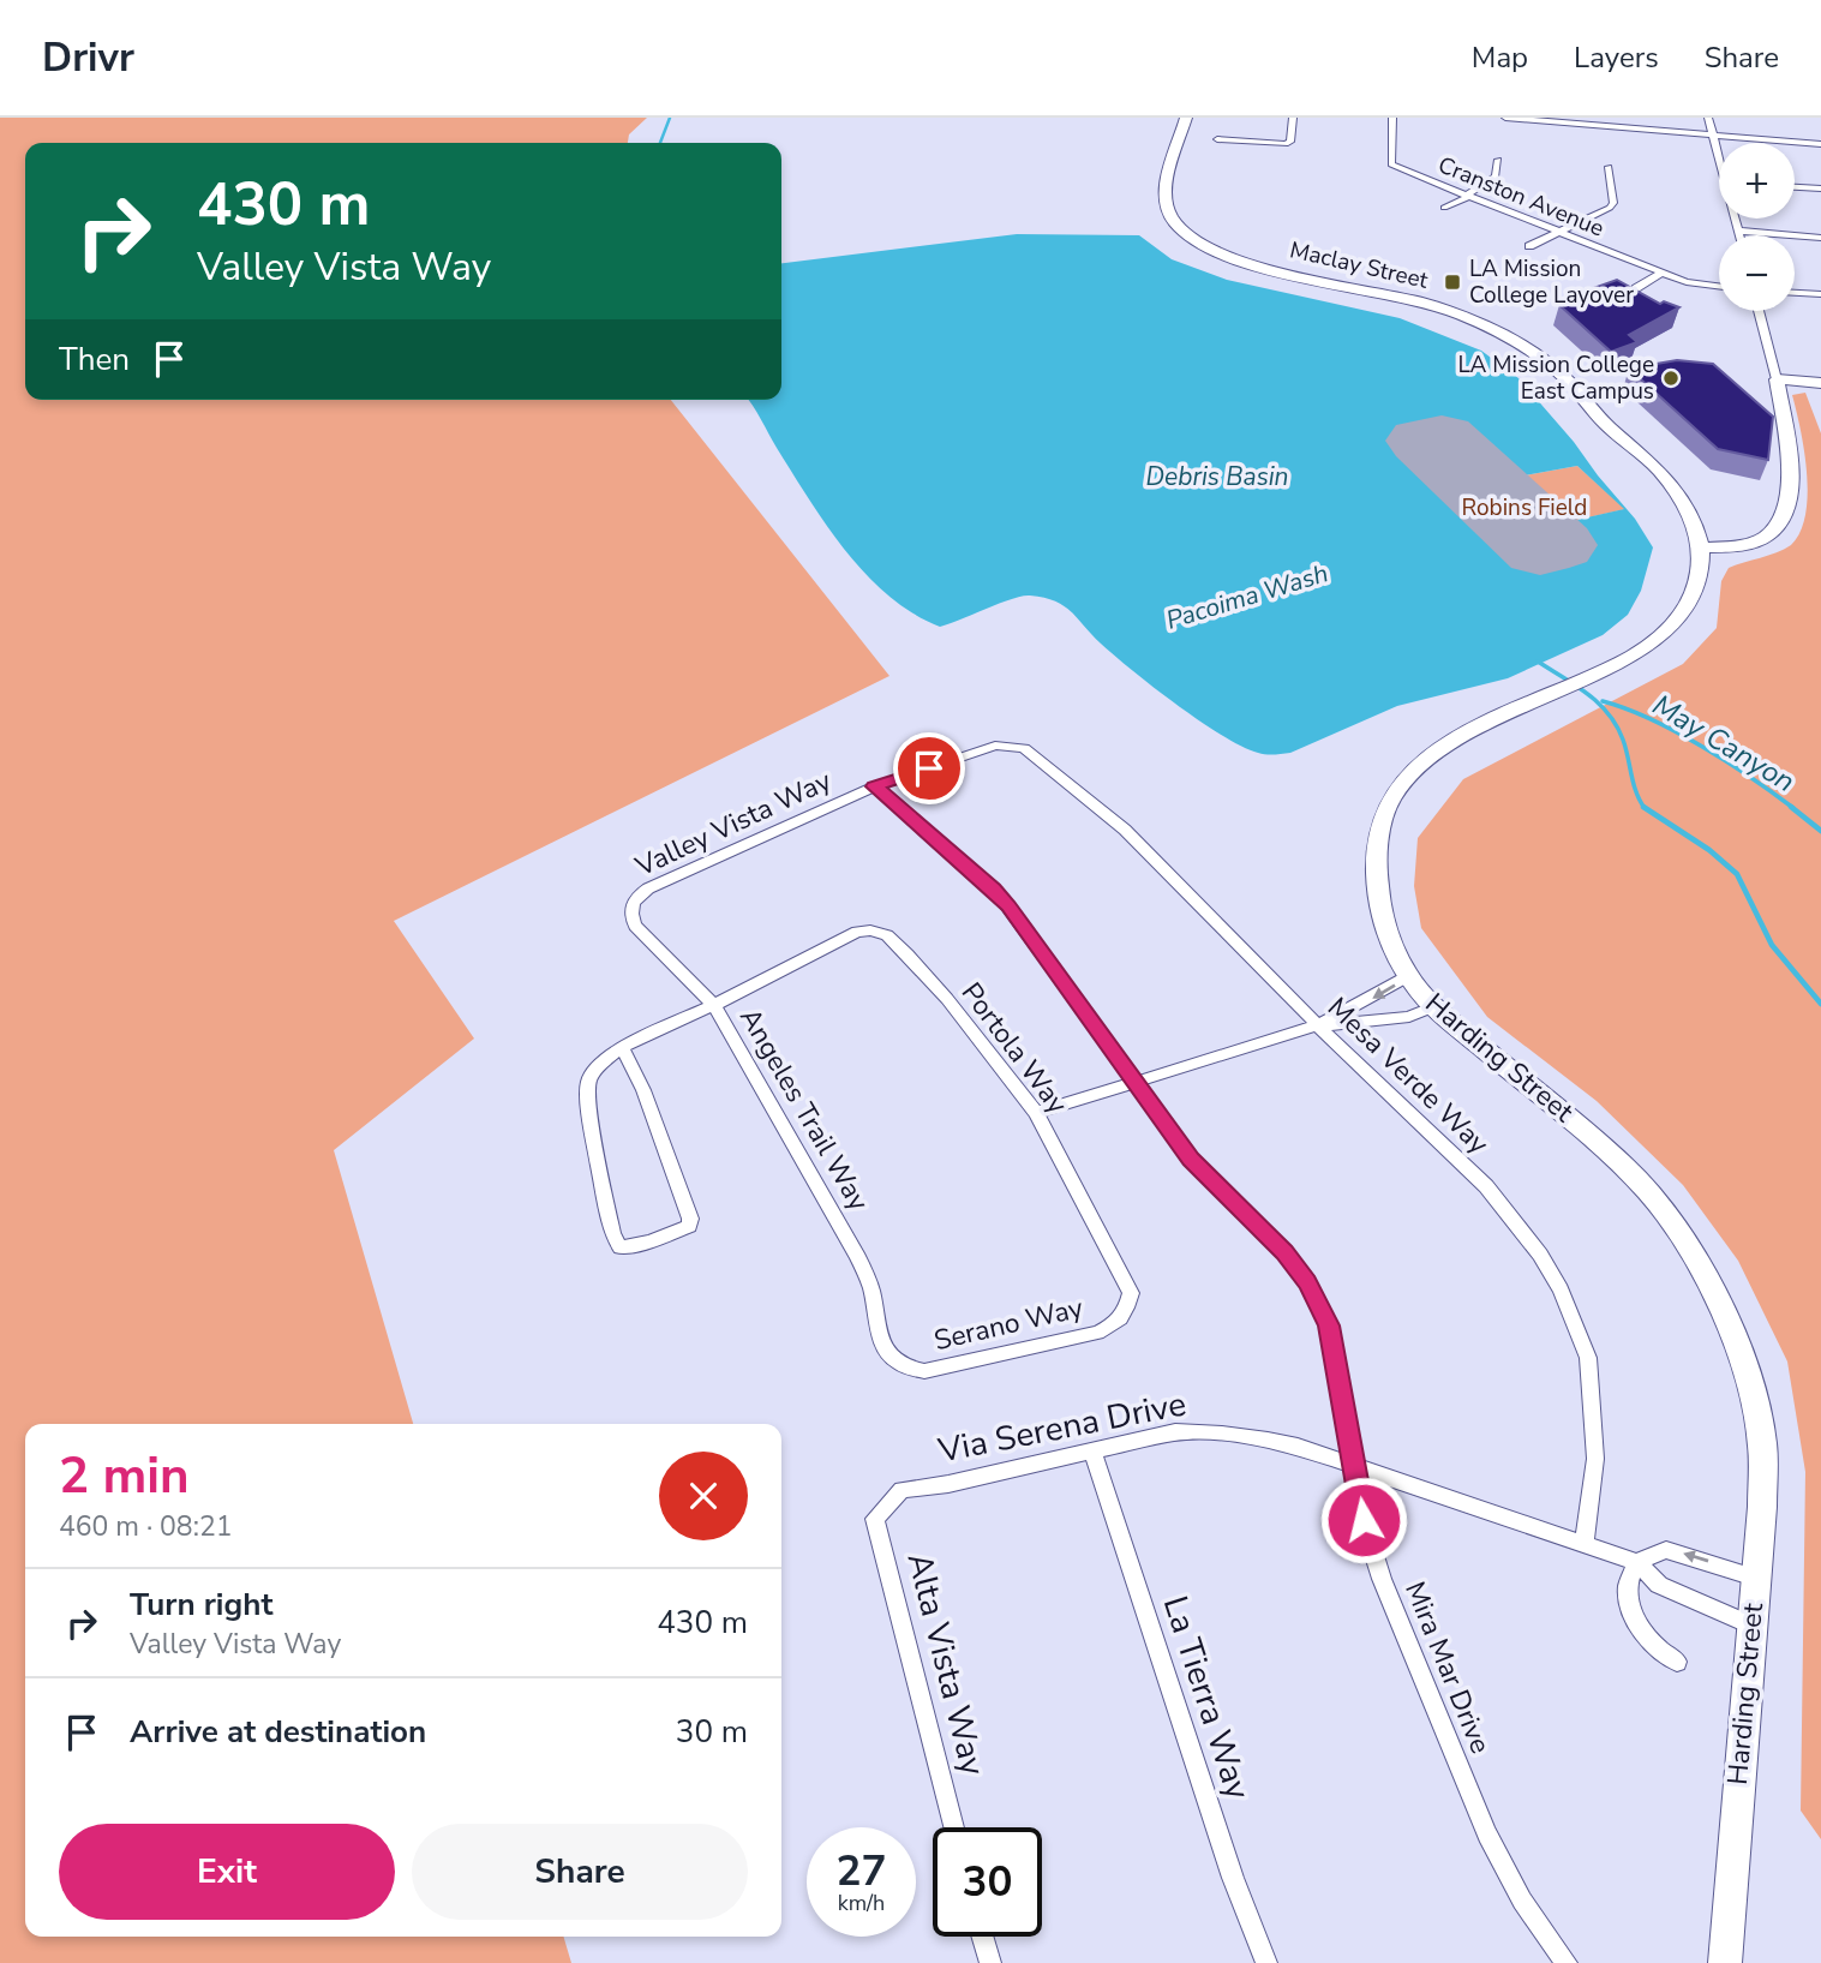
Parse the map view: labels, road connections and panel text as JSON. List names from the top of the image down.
{
  "streets": {
    "street": [
      "Cranston Avenue",
      "Maclay Street",
      "Valley Vista Way",
      "Portola Way",
      "Harding Street",
      "Mesa Verde Way",
      "Angeles Trail Way",
      "Serano Way",
      "Via Serena Drive",
      "Alta Vista Way",
      "Mira Mar Drive",
      "La Tierra Way"
    ]
  },
  "crossings": [
    ["Maclay Street", "Harding Street"],
    ["Valley Vista Way", "Mesa Verde Way"],
    ["Valley Vista Way", "Angeles Trail Way"],
    ["Valley Vista Way", "Mira Mar Drive"],
    ["Portola Way", "Angeles Trail Way"],
    ["Portola Way", "Serano Way"],
    ["Harding Street", "Via Serena Drive"],
    ["Mesa Verde Way", "Via Serena Drive"],
    ["Angeles Trail Way", "Serano Way"],
    ["Via Serena Drive", "Alta Vista Way"],
    ["Via Serena Drive", "Mira Mar Drive"],
    ["Via Serena Drive", "La Tierra Way"]
  ],
  "water": ["Debris Basin", "Pacoima Wash", "May Canyon"],
  "parks": ["Robins Field"],
  "places": {
    "transit": ["LA Mission College Layover"],
    "other": ["LA Mission College East Campus"]
  },
  "page": {
    "header": "Drivr",
    "nav": ["Map", "Layers", "Share"],
    "map_buttons": ["+", "−"],
    "turn": ["430 m", "Valley Vista Way"],
    "then": "Then",
    "heading": ["2 min", "460 m · 08:21"],
    "list": [
      {
        "name": "Turn right",
        "note": "Valley Vista Way",
        "value": "430 m"
      },
      {
        "name": "Arrive at destination",
        "value": "30 m"
      }
    ],
    "buttons": ["Exit", "Share"],
    "speed": "27 km/h",
    "limit": "30"
  }
}
